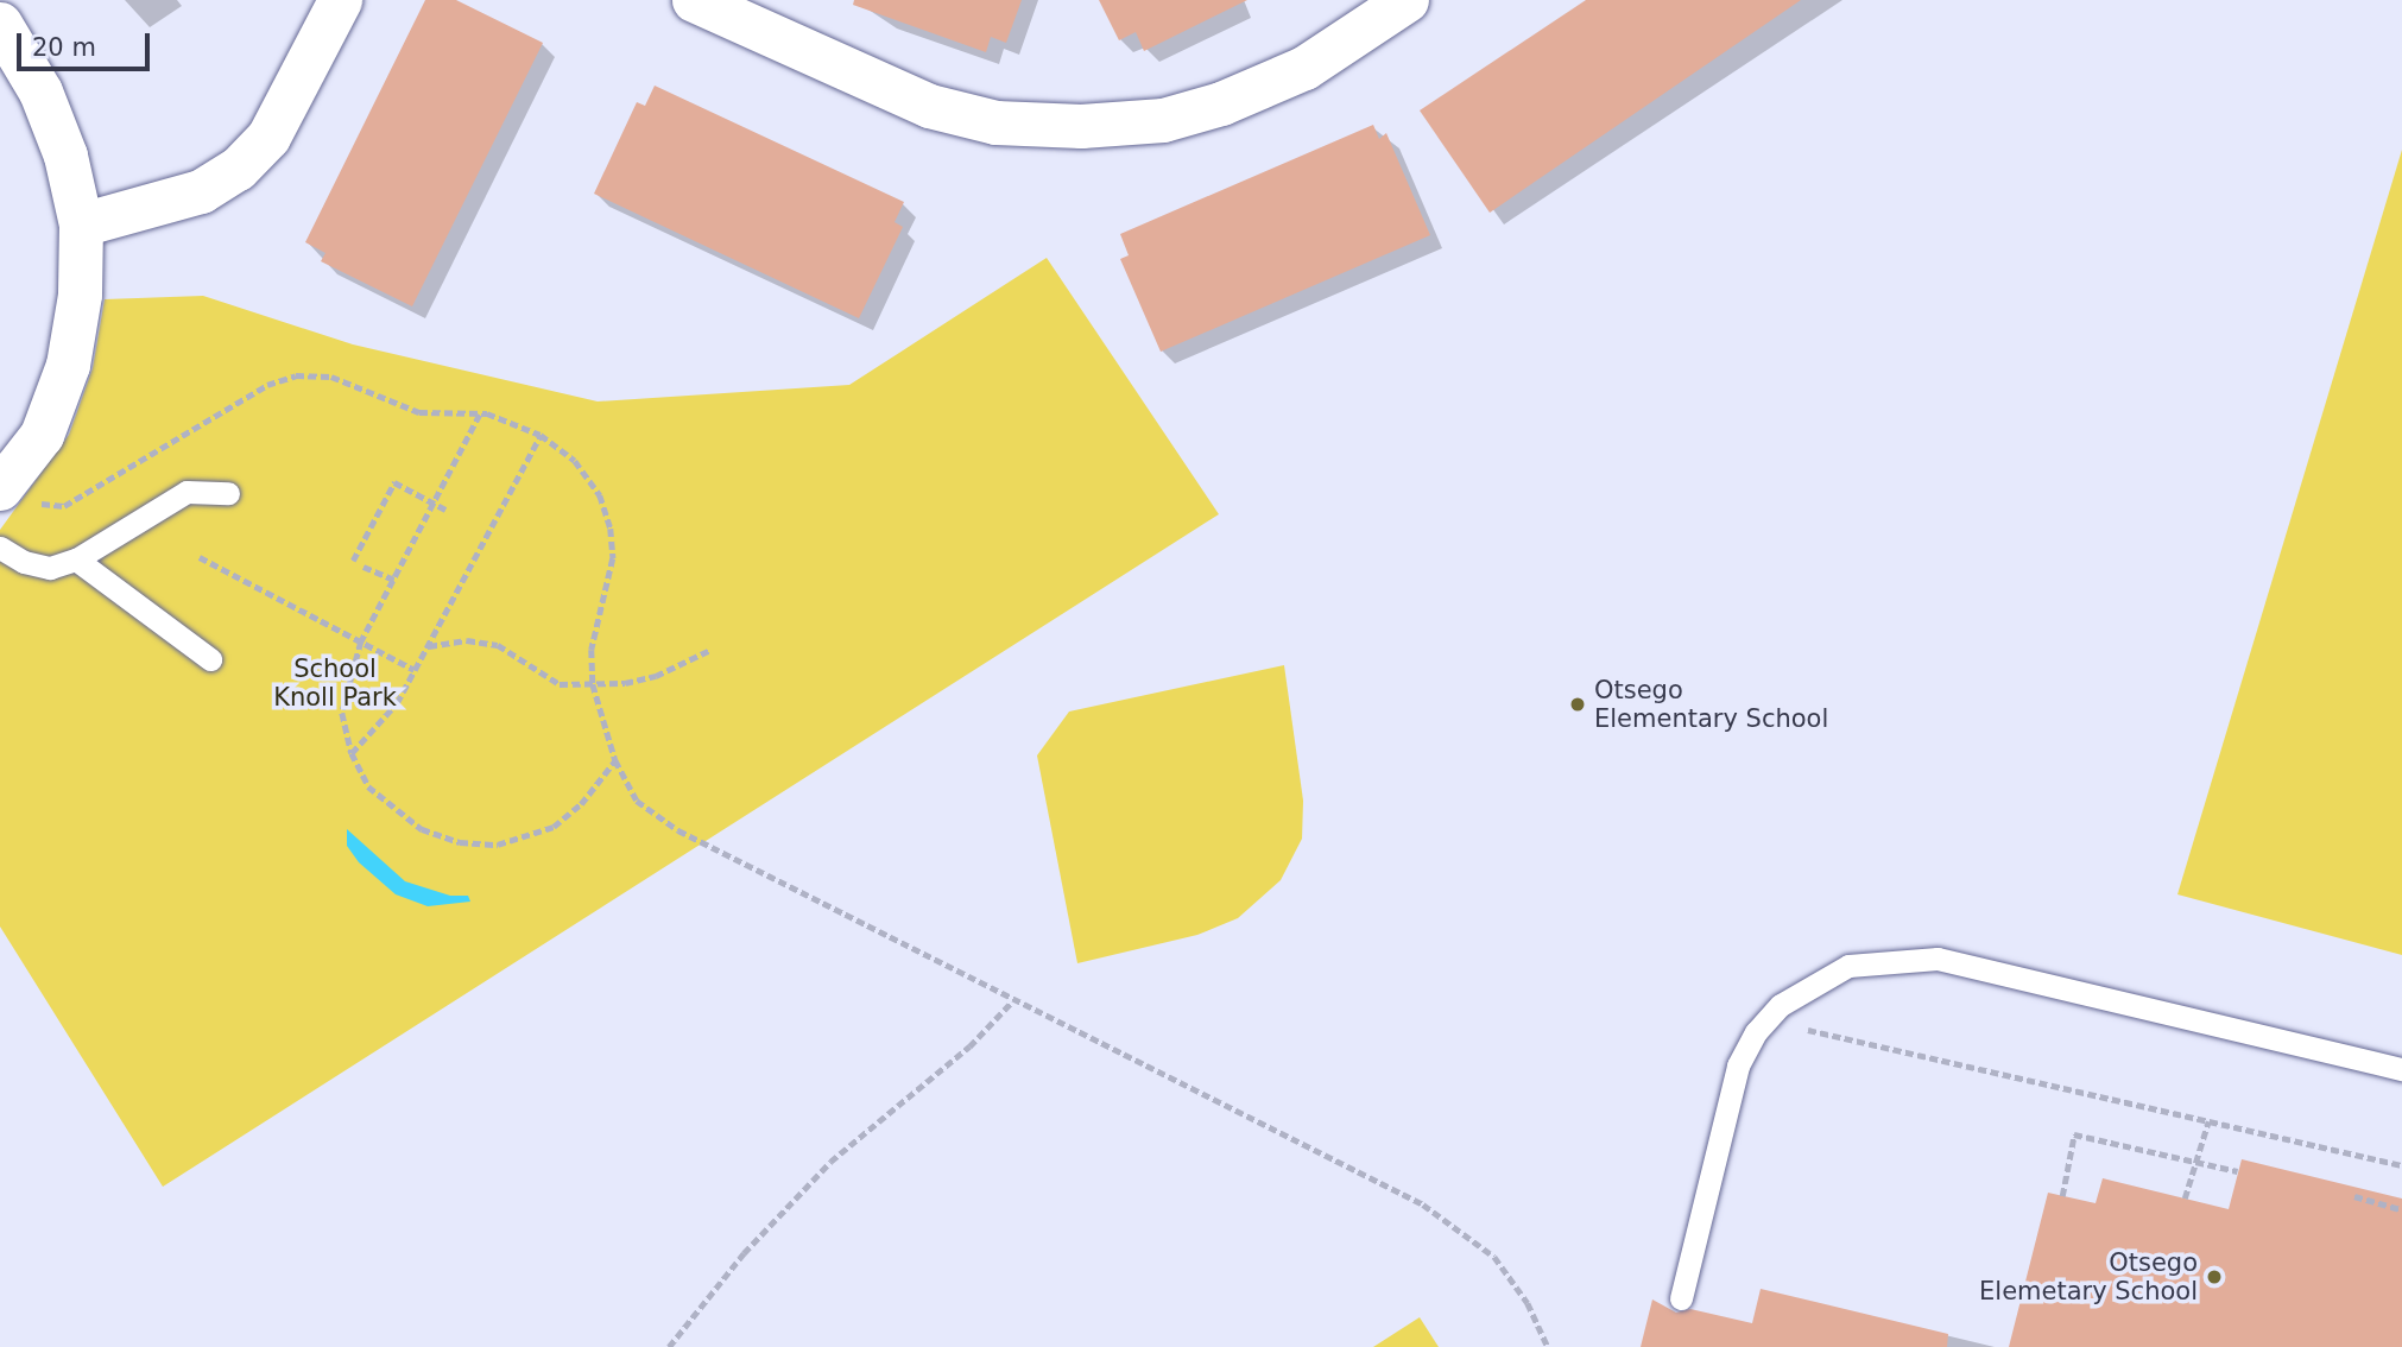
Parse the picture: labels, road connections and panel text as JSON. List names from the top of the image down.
{
  "parks": ["School Knoll Park"],
  "places": ["Otsego Elementary School", "Otsego Elemetary School"],
  "scale_bar": "20 m"
}
